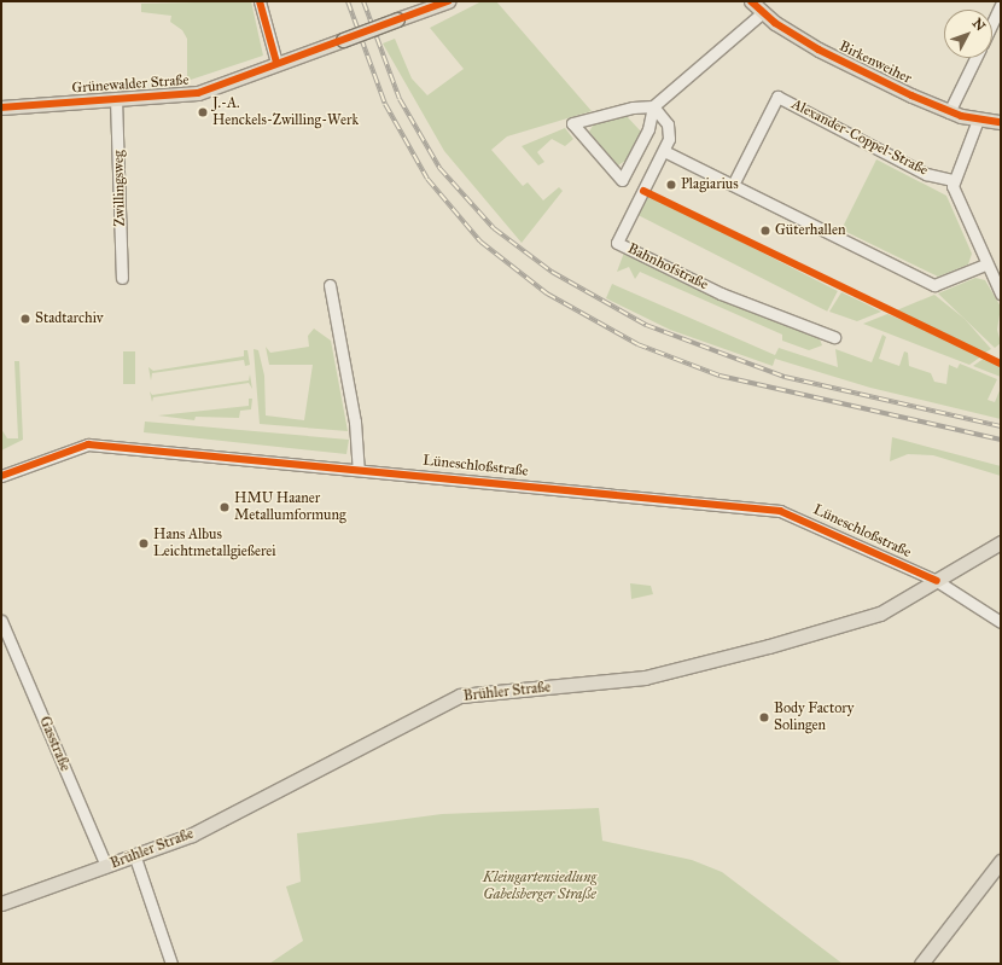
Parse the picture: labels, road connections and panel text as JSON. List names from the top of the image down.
{
  "streets": {
    "main road": ["Birkenweiher", "Grünewalder Straße", "Brühler Straße"],
    "street": [
      "Alexander-Coppel-Straße",
      "Zwillingsweg",
      "Bahnhofstraße",
      "Lüneschloßstraße",
      "Gasstraße"
    ]
  },
  "crossings": [
    ["Grünewalder Straße", "Zwillingsweg"],
    ["Lüneschloßstraße", "Brühler Straße"],
    ["Brühler Straße", "Gasstraße"]
  ],
  "parks": ["Kleingartensiedlung Gabelsberger Straße"],
  "places": [
    "J.-A. Henckels-Zwilling-Werk",
    "Plagiarius",
    "Güterhallen",
    "Stadtarchiv",
    "HMU Haaner Metallumformung",
    "Hans Albus Leichtmetallgießerei",
    "Body Factory Solingen"
  ],
  "north": "top right"
}
